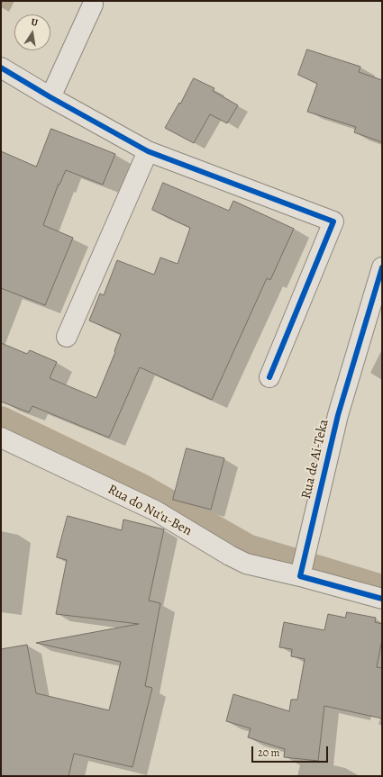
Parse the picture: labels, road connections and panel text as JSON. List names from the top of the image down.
{
  "streets": {
    "street": ["Rua de Ai-Teka", "Rua do Nu'u-Ben"]
  },
  "crossings": [
    ["Rua de Ai-Teka", "Rua do Nu'u-Ben"]
  ],
  "scale_bar": "20 m",
  "north": "top"
}
